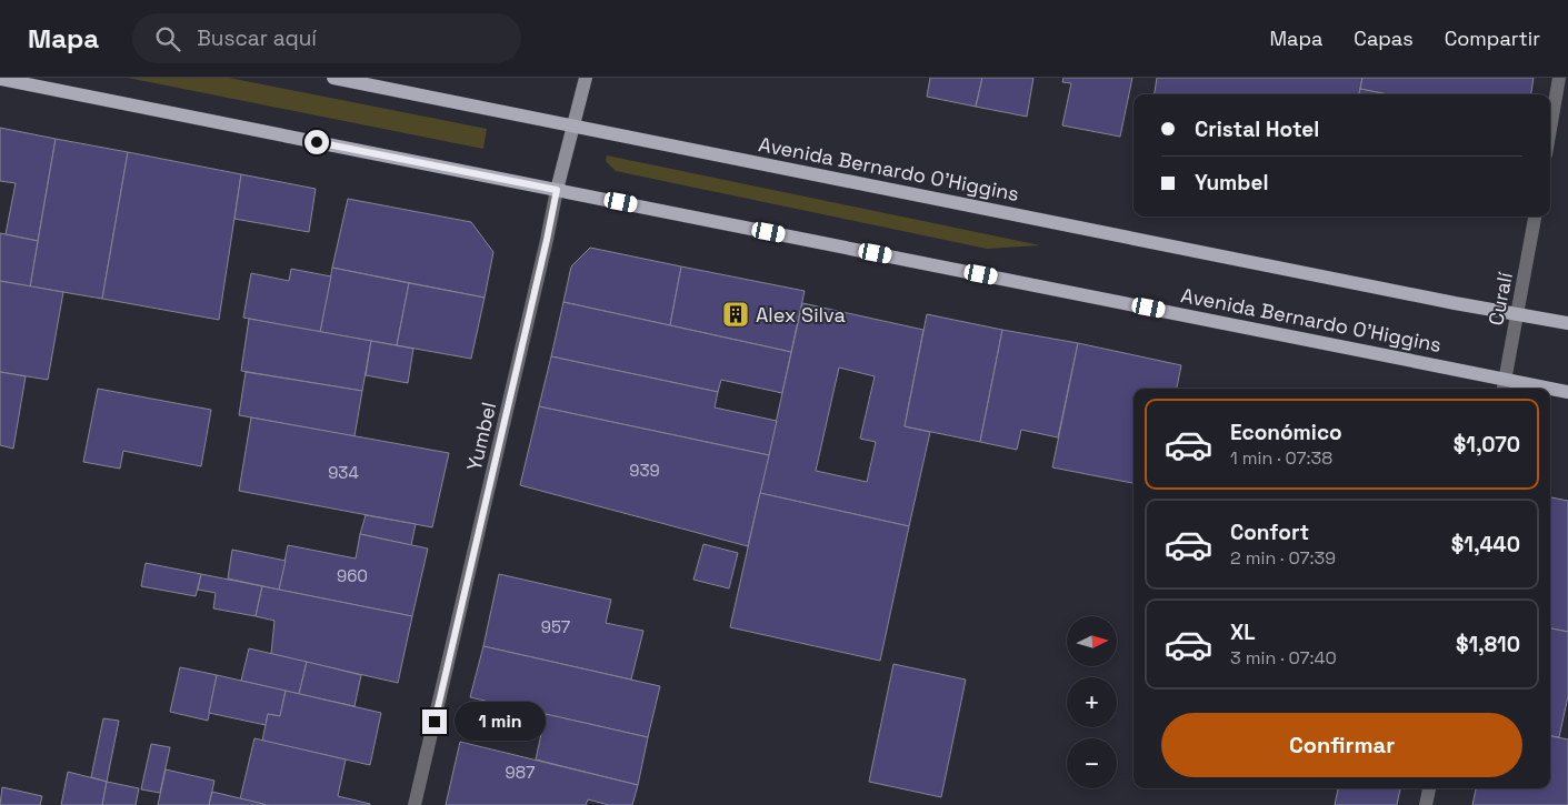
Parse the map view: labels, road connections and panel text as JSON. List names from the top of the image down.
{
  "streets": {
    "main road": ["Avenida Bernardo O'Higgins"],
    "street": ["Curalí", "Yumbel"]
  },
  "crossings": [
    ["Avenida Bernardo O'Higgins", "Curalí"],
    ["Avenida Bernardo O'Higgins", "Yumbel"]
  ],
  "places": {
    "building": ["Alex Silva"]
  },
  "house_numbers": [
    "939",
    "934",
    "960",
    "957",
    "987"
  ],
  "north": "right",
  "page": {
    "header": "Mapa",
    "search": "Buscar aquí",
    "nav": ["Mapa", "Capas", "Compartir"],
    "banner": ["Cristal Hotel", "Yumbel"],
    "list": [
      {
        "name": "Económico",
        "note": "1 min · 07:38",
        "value": "$1,070"
      },
      {
        "name": "Confort",
        "note": "2 min · 07:39",
        "value": "$1,440"
      },
      {
        "name": "XL",
        "note": "3 min · 07:40",
        "value": "$1,810"
      }
    ],
    "map_buttons": ["+", "−"],
    "bubble": "1 min",
    "buttons": "Confirmar"
  }
}
